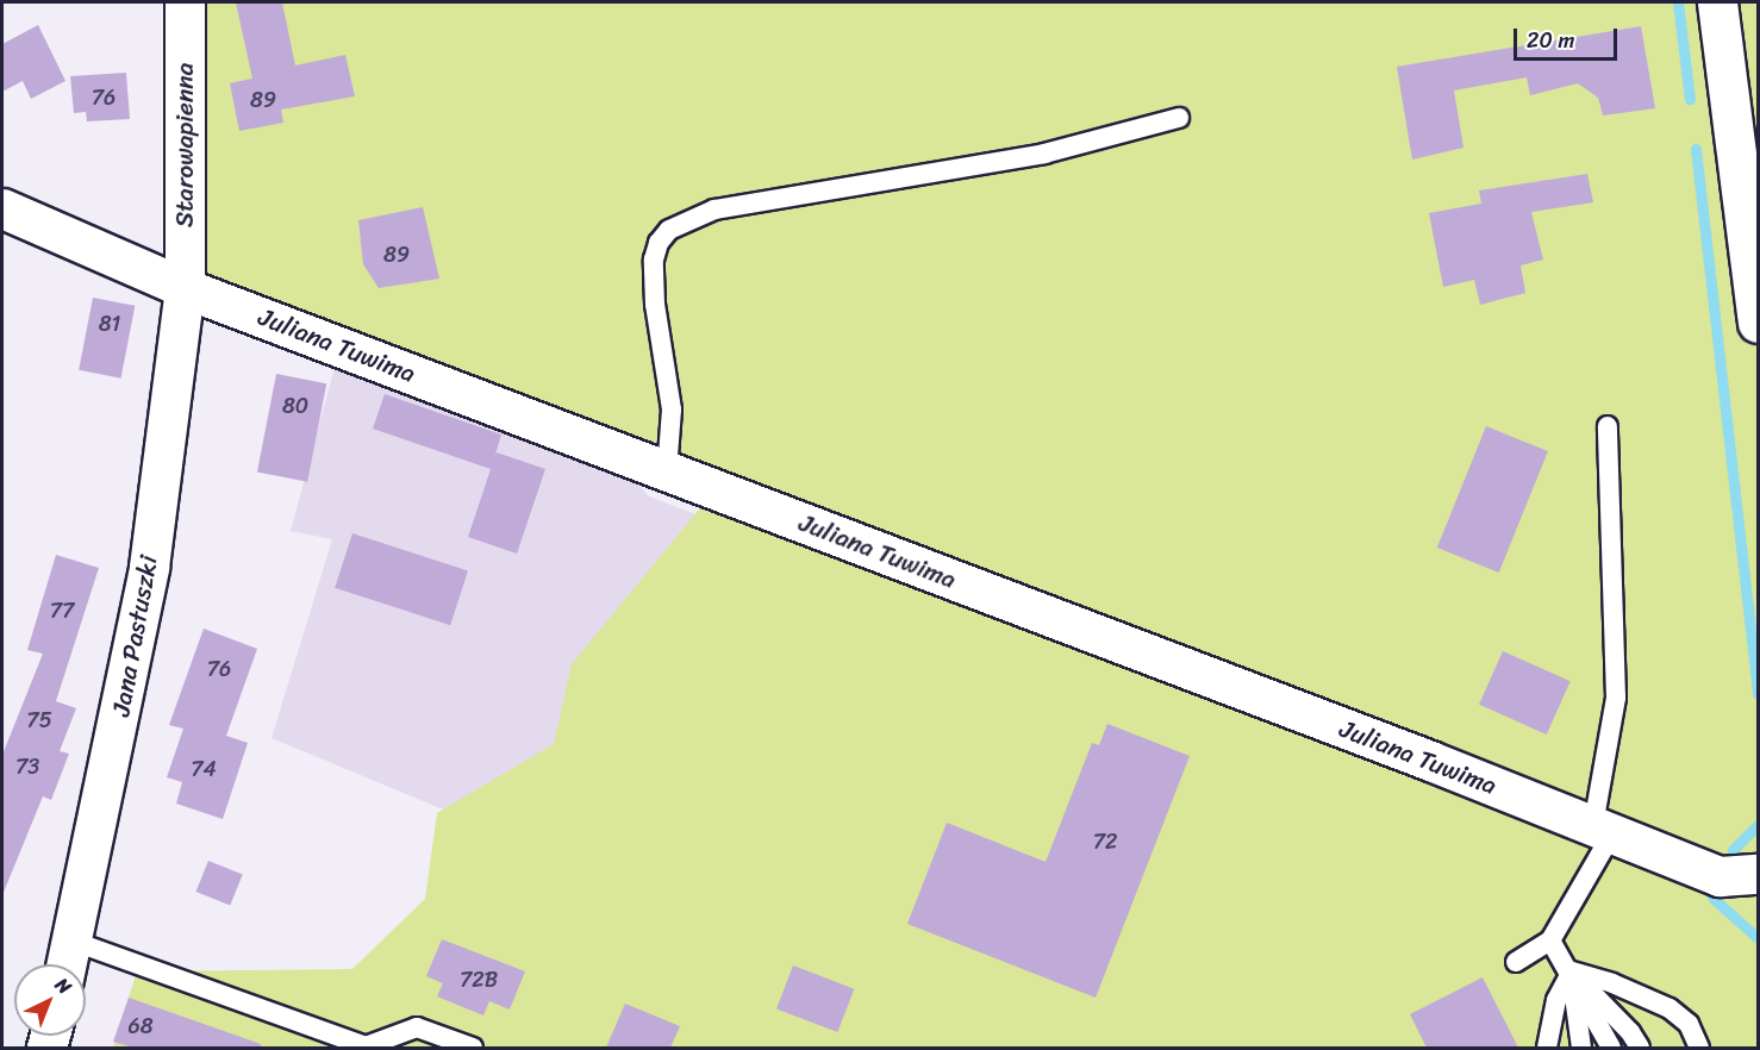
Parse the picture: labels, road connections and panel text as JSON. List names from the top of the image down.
{
  "streets": {
    "main road": ["Starowapienna", "Juliana Tuwima", "Jana Pastuszki"]
  },
  "crossings": [
    ["Starowapienna", "Juliana Tuwima"],
    ["Starowapienna", "Jana Pastuszki"],
    ["Juliana Tuwima", "Jana Pastuszki"]
  ],
  "house_numbers": [
    "76",
    "89",
    "89",
    "81",
    "80",
    "77",
    "76",
    "75",
    "73",
    "74",
    "72",
    "72B",
    "68"
  ],
  "scale_bar": "20 m",
  "north": "top right"
}
